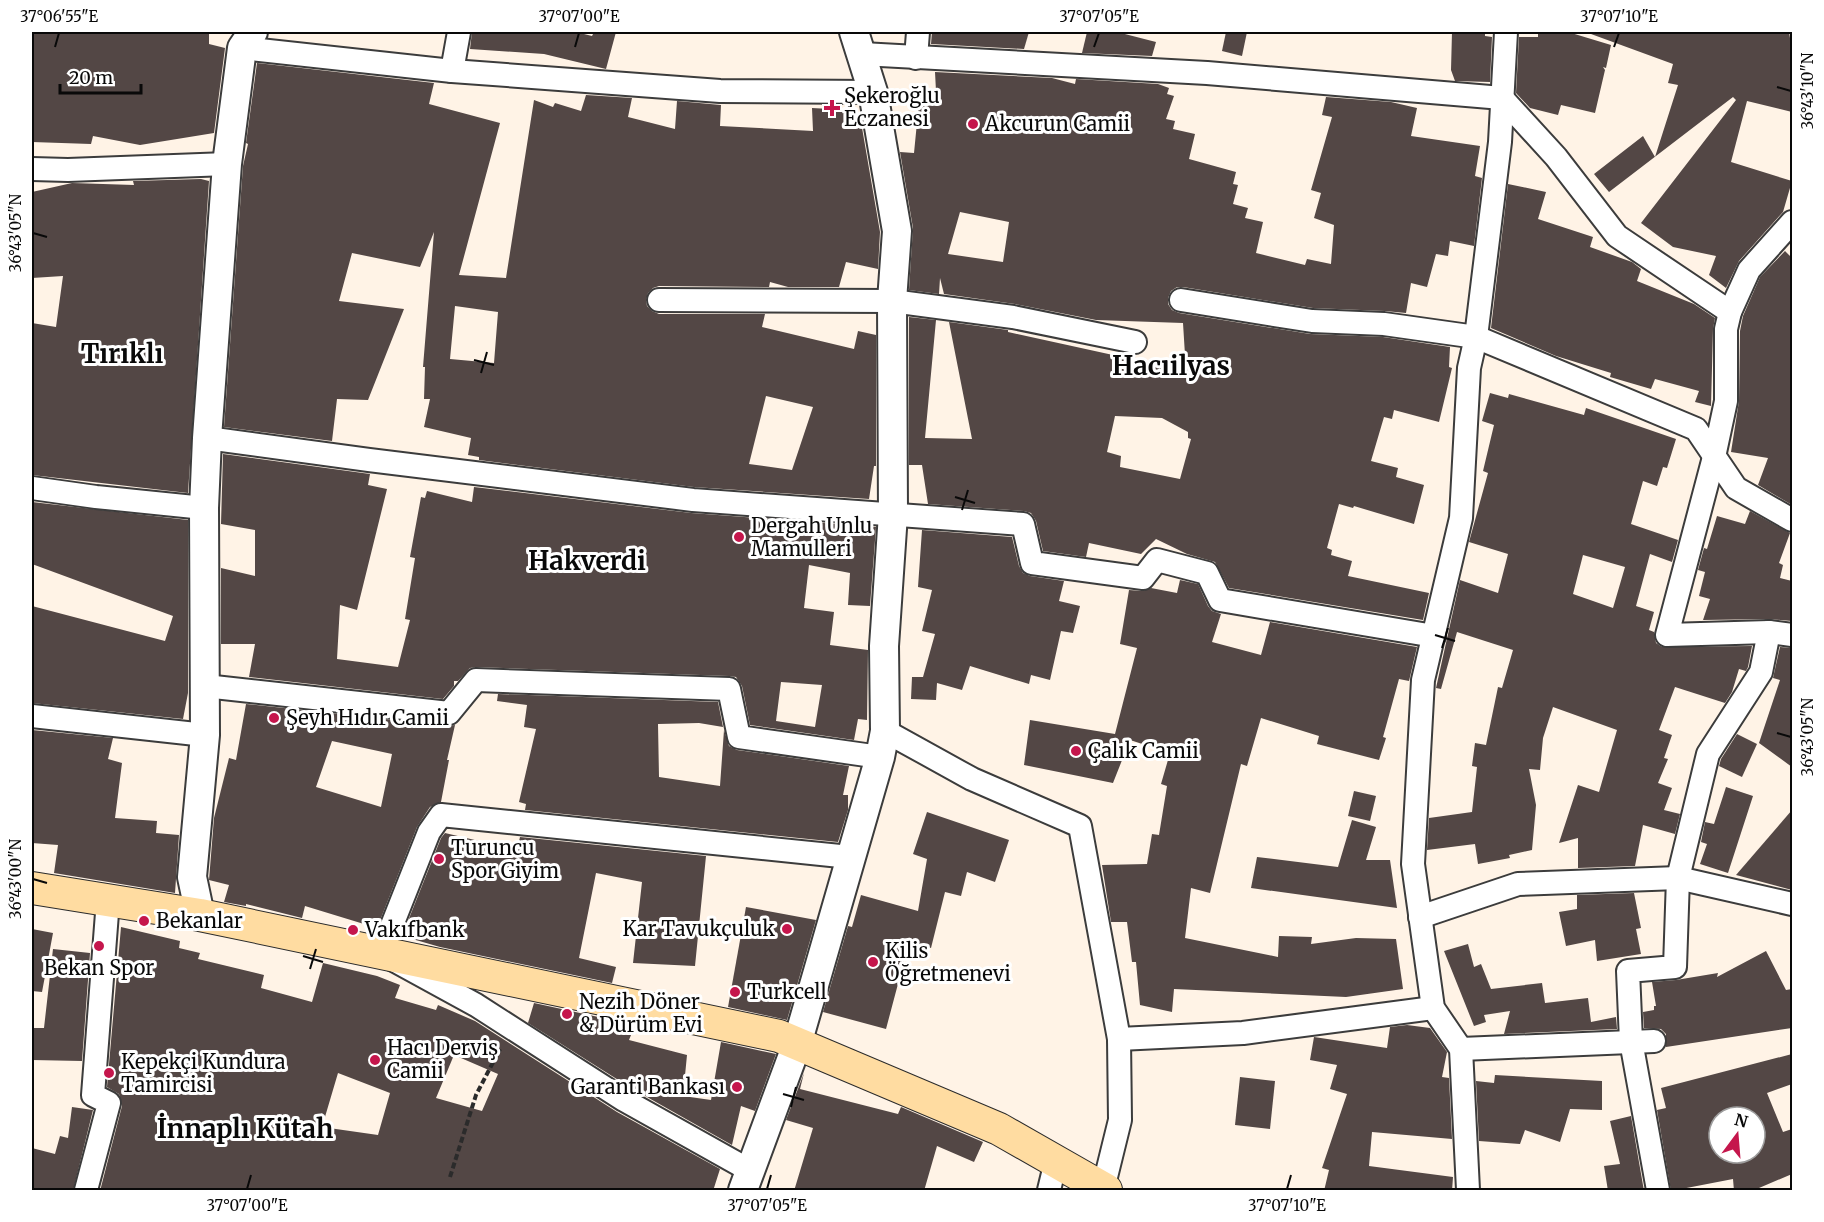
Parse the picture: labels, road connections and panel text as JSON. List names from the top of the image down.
{
  "districts": [
    "Tırıklı",
    "Hacıilyas",
    "Hakverdi",
    "İnnaplı Kütah"
  ],
  "places": {
    "health": ["Şekeroğlu Eczanesi"],
    "other": [
      "Akcurun Camii",
      "Dergah Unlu Mamulleri",
      "Şeyh Hıdır Camii",
      "Çalık Camii",
      "Turuncu Spor Giyim",
      "Bekanlar",
      "Kar Tavukçuluk",
      "Vakıfbank",
      "Bekan Spor",
      "Kilis Öğretmenevi",
      "Turkcell",
      "Nezih Döner & Dürüm Evi",
      "Hacı Derviş Camii",
      "Kepekçi Kundura Tamircisi",
      "Garanti Bankası"
    ]
  },
  "scale_bar": "20 m",
  "north": "top",
  "coordinates": [
    "37°06'55\"E",
    "37°07'00\"E",
    "37°07'05\"E",
    "37°07'10\"E",
    "36°43'10\"N",
    "36°43'05\"N",
    "36°43'00\"N"
  ]
}
